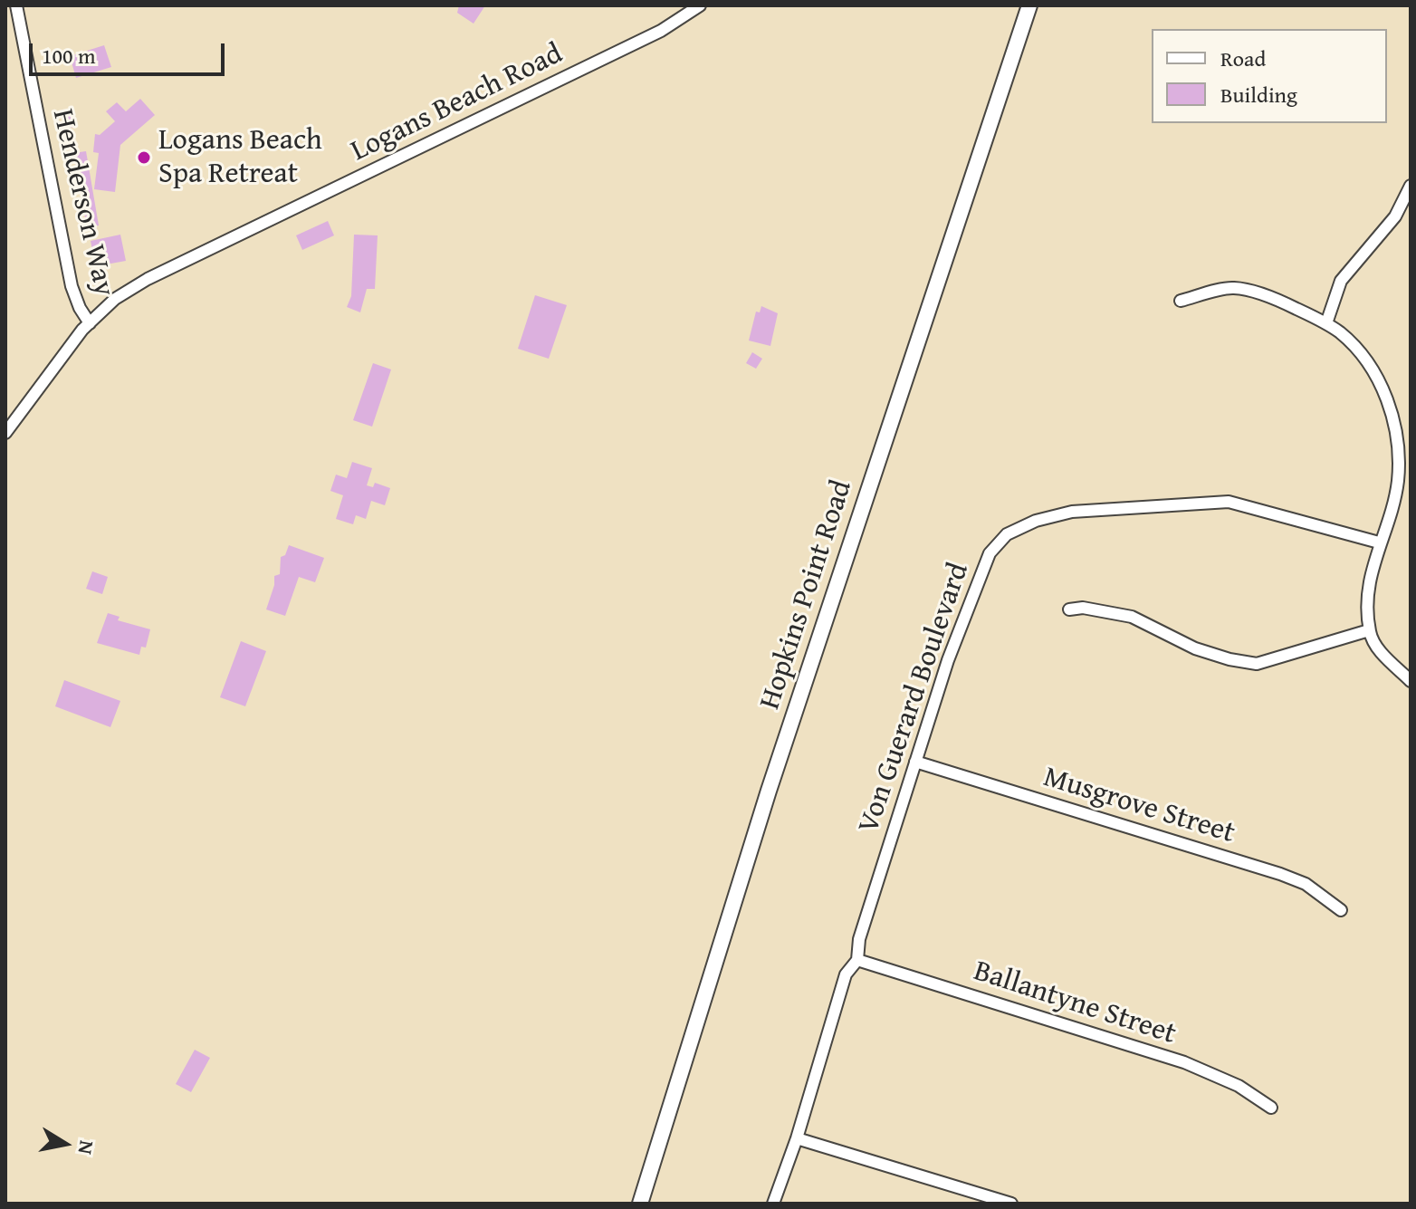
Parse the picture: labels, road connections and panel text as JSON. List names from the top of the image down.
{
  "streets": {
    "street": [
      "Logans Beach Road",
      "Henderson Way",
      "Hopkins Point Road",
      "Von Guerard Boulevard",
      "Musgrove Street",
      "Ballantyne Street"
    ]
  },
  "crossings": [
    ["Logans Beach Road", "Henderson Way"],
    ["Von Guerard Boulevard", "Musgrove Street"],
    ["Von Guerard Boulevard", "Ballantyne Street"]
  ],
  "places": ["Logans Beach Spa Retreat"],
  "legend": ["Road", "Building"],
  "scale_bar": "100 m",
  "north": "right"
}
